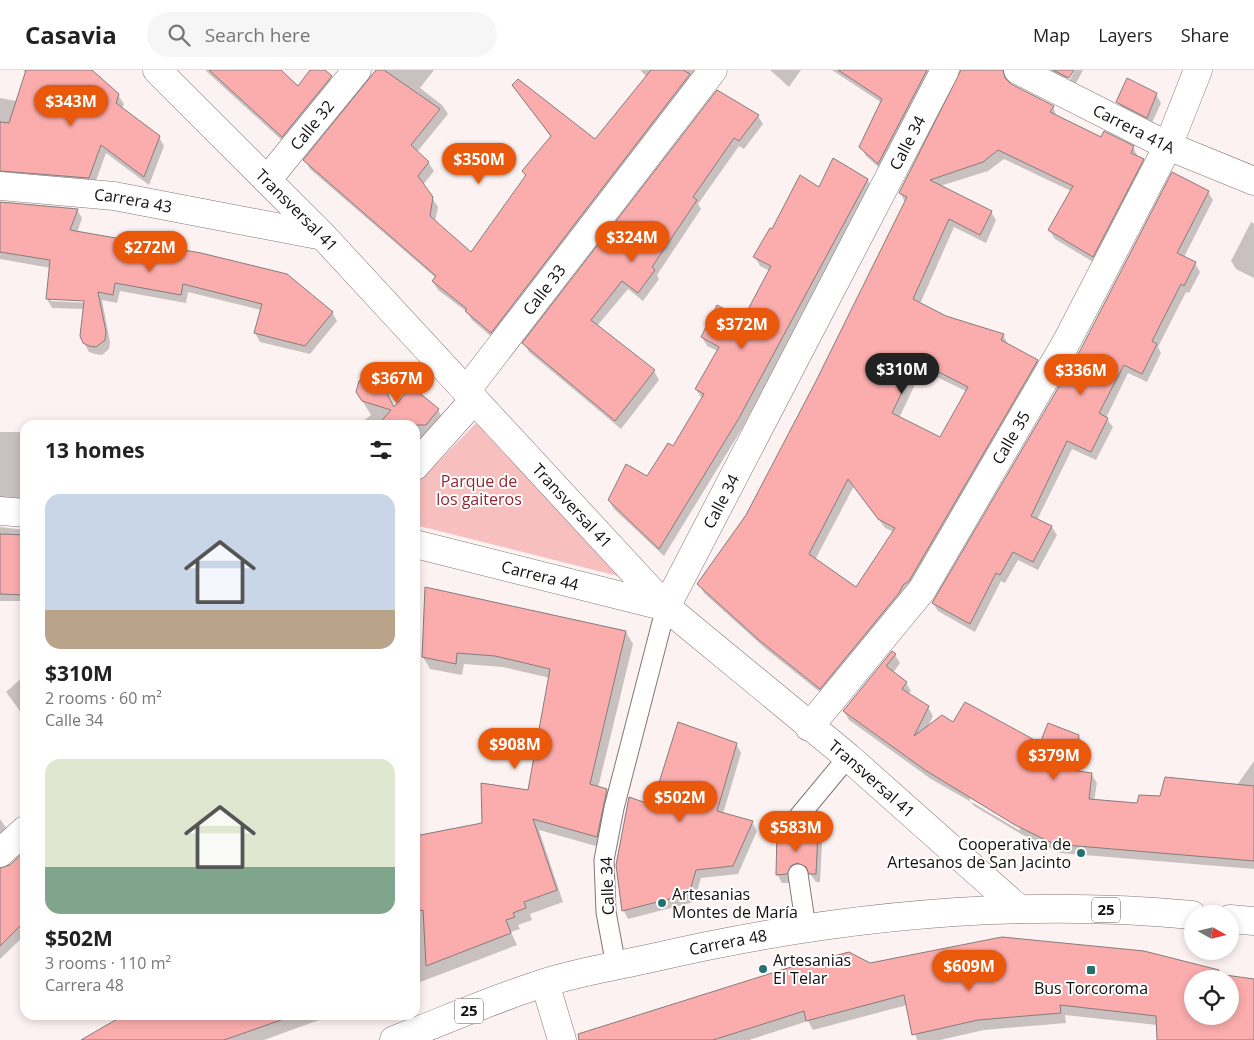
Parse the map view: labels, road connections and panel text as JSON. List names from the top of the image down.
{
  "streets": {
    "main road": [
      "Calle 32",
      "Carrera 41A",
      "Calle 34",
      "Carrera 43",
      "Transversal 41",
      "Calle 33",
      "Calle 35",
      "Carrera 44",
      "25",
      "Carrera 48"
    ]
  },
  "crossings": [
    ["Calle 32", "Transversal 41"],
    ["Carrera 41A", "Calle 35"],
    ["Calle 34", "Transversal 41"],
    ["Calle 34", "Carrera 44"],
    ["Calle 34", "Carrera 48"],
    ["Carrera 43", "Transversal 41"],
    ["Transversal 41", "Calle 33"],
    ["Transversal 41", "Calle 35"],
    ["Transversal 41", "Carrera 44"],
    ["Transversal 41", "Carrera 48"]
  ],
  "parks": ["Parque de los gaiteros"],
  "places": {
    "other": ["Cooperativa de Artesanos de San Jacinto", "Artesanias Montes de María", "Artesanias El Telar"],
    "transit": ["Bus Torcoroma"]
  },
  "north": "right",
  "page": {
    "header": "Casavia",
    "search": "Search here",
    "nav": ["Map", "Layers", "Share"],
    "price": [
      "$343M",
      "$350M",
      "$324M",
      "$272M",
      "$372M",
      "$310M",
      "$336M",
      "$367M",
      "$908M",
      "$379M",
      "$502M",
      "$583M",
      "$609M"
    ],
    "heading": "13 homes",
    "list": [
      {
        "name": "$310M",
        "note": "2 rooms · 60 m² · Calle 34"
      },
      {
        "name": "$502M",
        "note": "3 rooms · 110 m² · Carrera 48"
      }
    ]
  }
}
